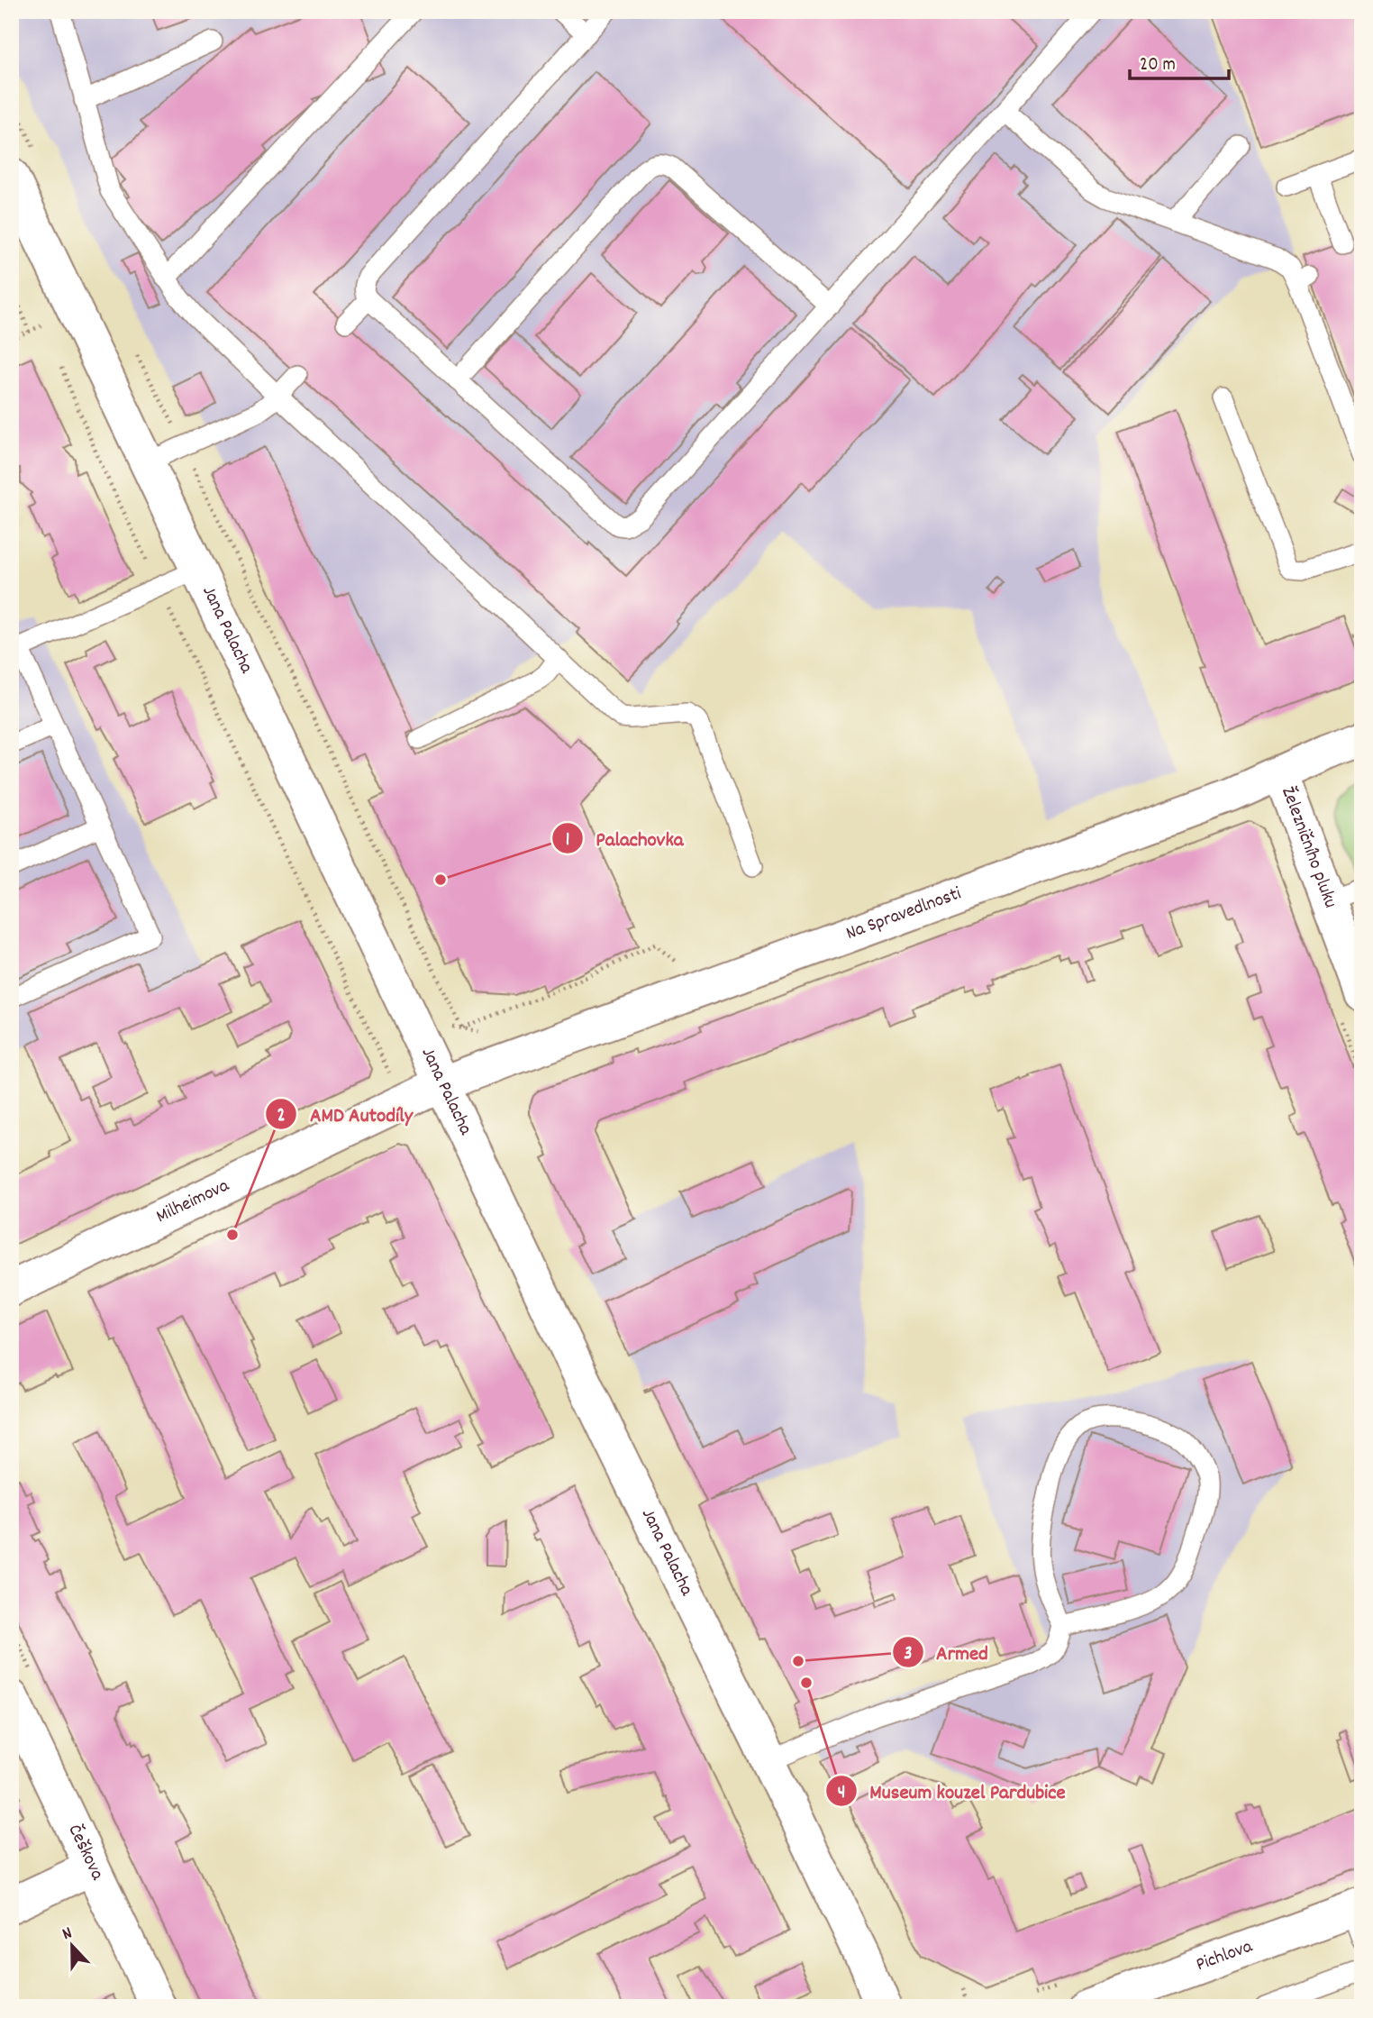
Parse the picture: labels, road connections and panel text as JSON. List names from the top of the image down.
{
  "streets": {
    "street": [
      "Jana Palacha",
      "Železničního pluku",
      "Na Spravedlnosti",
      "Milheimova",
      "Češkova",
      "Pichlova"
    ]
  },
  "crossings": [
    ["Jana Palacha", "Na Spravedlnosti"],
    ["Jana Palacha", "Milheimova"],
    ["Železničního pluku", "Na Spravedlnosti"],
    ["Na Spravedlnosti", "Milheimova"]
  ],
  "places": [
    "Palachovka",
    "AMD Autodíly",
    "Armed",
    "Museum kouzel Pardubice"
  ],
  "scale_bar": "20 m",
  "north": "top"
}
